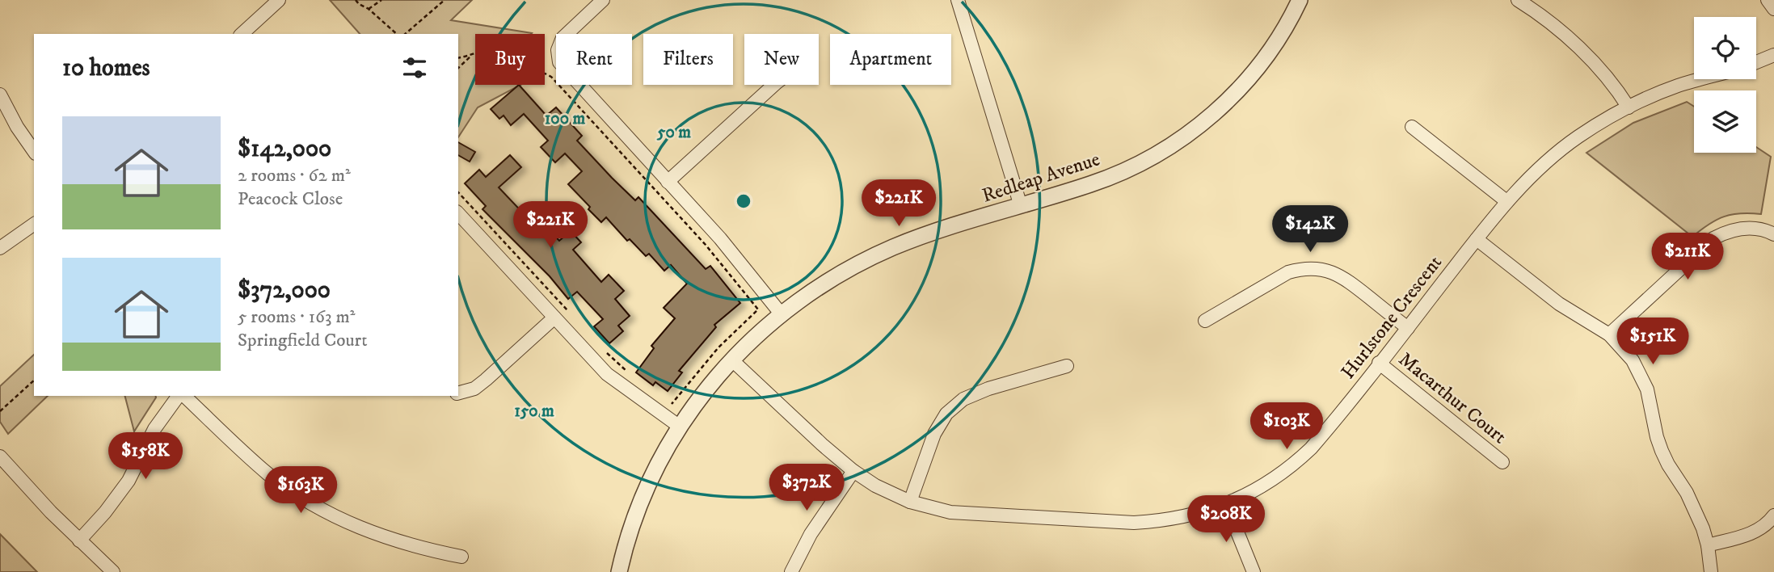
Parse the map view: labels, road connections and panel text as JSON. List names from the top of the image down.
{
  "streets": {
    "street": ["Redleap Avenue", "Hurlstone Crescent", "Macarthur Court"]
  },
  "crossings": [
    ["Redleap Avenue", "Hurlstone Crescent"],
    ["Hurlstone Crescent", "Macarthur Court"]
  ],
  "page": {
    "chip": [
      "Buy",
      "Rent",
      "Filters",
      "New",
      "Apartment"
    ],
    "heading": "10 homes",
    "list": [
      {
        "name": "$142,000",
        "note": "2 rooms · 62 m² · Peacock Close"
      },
      {
        "name": "$372,000",
        "note": "5 rooms · 163 m² · Springfield Court"
      }
    ],
    "price": [
      "$221K",
      "$221K",
      "$142K",
      "$211K",
      "$151K",
      "$103K",
      "$158K",
      "$372K",
      "$163K",
      "$208K"
    ]
  },
  "rings": ["100 m", "50 m", "150 m"]
}
